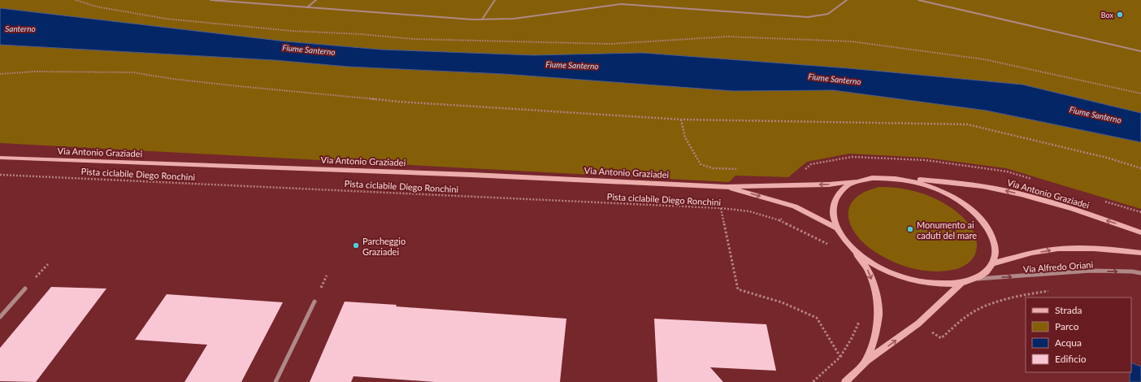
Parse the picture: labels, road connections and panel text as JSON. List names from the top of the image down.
{
  "streets": {
    "street": ["Via Antonio Graziadei", "Via Alfredo Oriani"],
    "path": ["Pista ciclabile Diego Ronchini"]
  },
  "water": ["Santerno", "Fiume Santerno"],
  "places": ["Box", "Monumento ai caduti del mare", "Parcheggio Graziadei"],
  "legend": [
    "Strada",
    "Parco",
    "Acqua",
    "Edificio"
  ]
}
